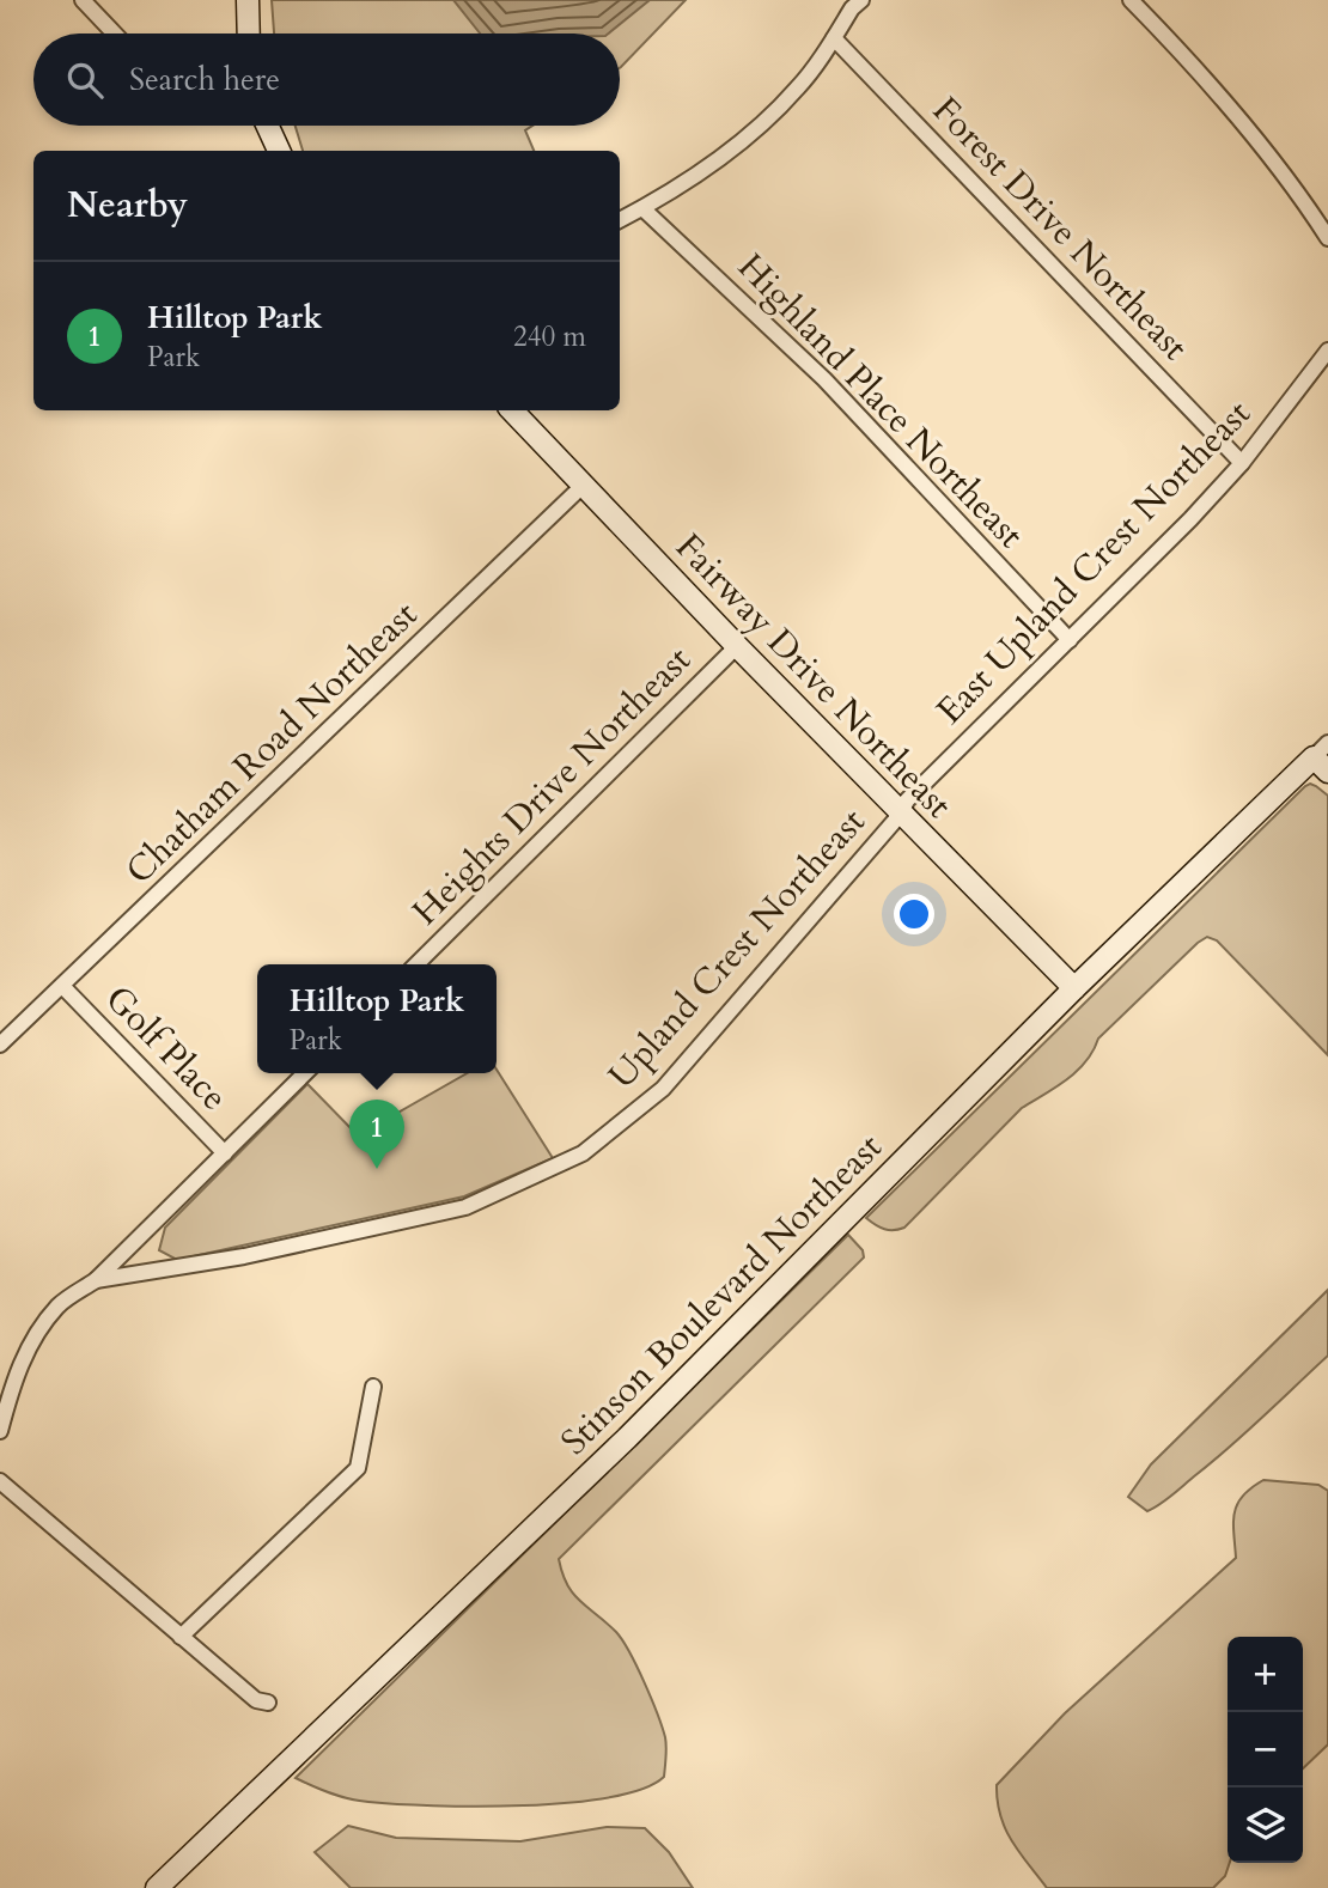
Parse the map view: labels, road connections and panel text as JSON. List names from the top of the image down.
{
  "streets": {
    "street": [
      "Forest Drive Northeast",
      "Highland Place Northeast",
      "East Upland Crest Northeast",
      "Fairway Drive Northeast",
      "Chatham Road Northeast",
      "Heights Drive Northeast",
      "Upland Crest Northeast",
      "Golf Place",
      "Stinson Boulevard Northeast"
    ]
  },
  "crossings": [
    ["Forest Drive Northeast", "East Upland Crest Northeast"],
    ["Highland Place Northeast", "East Upland Crest Northeast"],
    ["East Upland Crest Northeast", "Fairway Drive Northeast"],
    ["East Upland Crest Northeast", "Upland Crest Northeast"],
    ["Fairway Drive Northeast", "Chatham Road Northeast"],
    ["Fairway Drive Northeast", "Heights Drive Northeast"],
    ["Fairway Drive Northeast", "Upland Crest Northeast"],
    ["Fairway Drive Northeast", "Stinson Boulevard Northeast"],
    ["Chatham Road Northeast", "Golf Place"]
  ],
  "page": {
    "search": "Search here",
    "heading": "Nearby",
    "list": [
      {
        "mark": "1",
        "name": "Hilltop Park",
        "note": "Park",
        "value": "240 m"
      }
    ],
    "popup": ["Hilltop Park", "Park"],
    "pins": "1",
    "map_buttons": ["+", "−"]
  }
}
